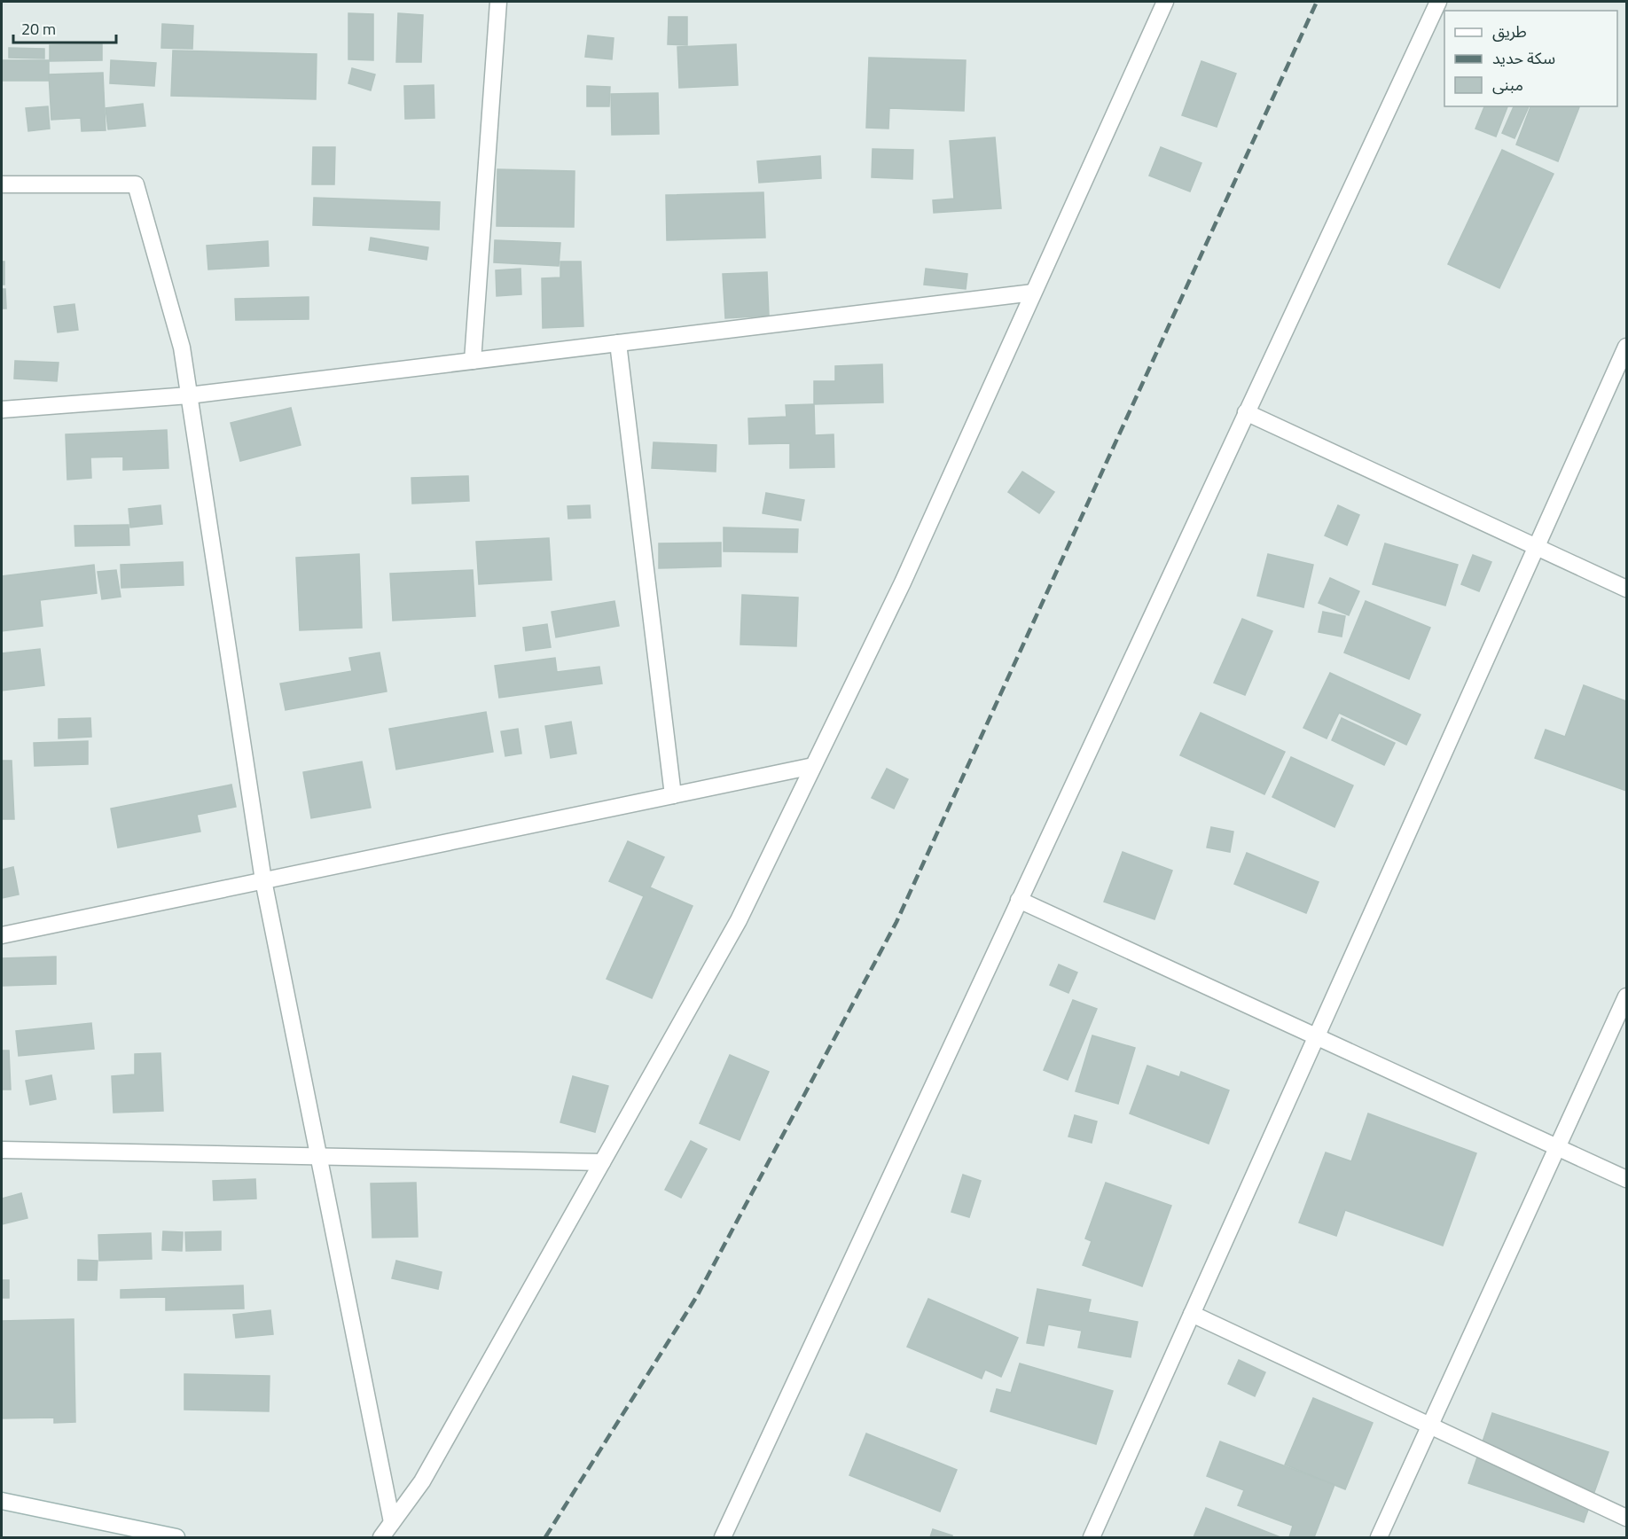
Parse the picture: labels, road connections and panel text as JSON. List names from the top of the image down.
{
  "legend": ["طريق", "سكة حديد", "مبنى"],
  "scale_bar": "20 m"
}
